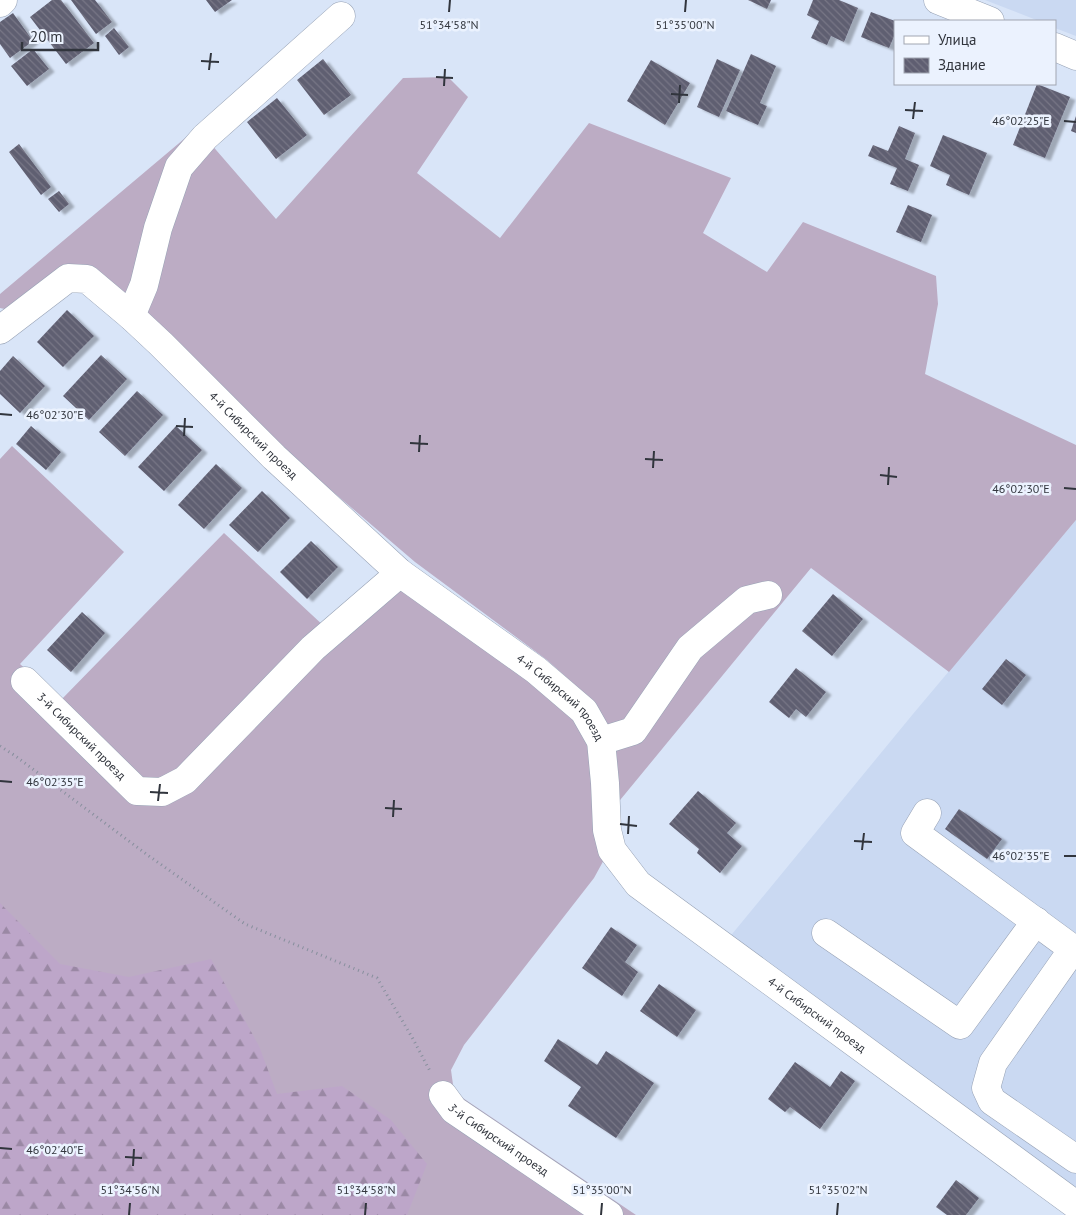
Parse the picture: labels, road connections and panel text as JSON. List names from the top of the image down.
{
  "streets": {
    "street": ["4-й Сибирский проезд", "3-й Сибирский проезд"]
  },
  "crossings": [
    ["4-й Сибирский проезд", "3-й Сибирский проезд"]
  ],
  "legend": ["Улица", "Здание"],
  "scale_bar": "20 m",
  "coordinates": [
    "51°34'58\"N",
    "51°35'00\"N",
    "46°02'25\"E",
    "46°02'30\"E",
    "46°02'35\"E",
    "46°02'40\"E",
    "51°34'56\"N",
    "51°35'02\"N"
  ]
}
